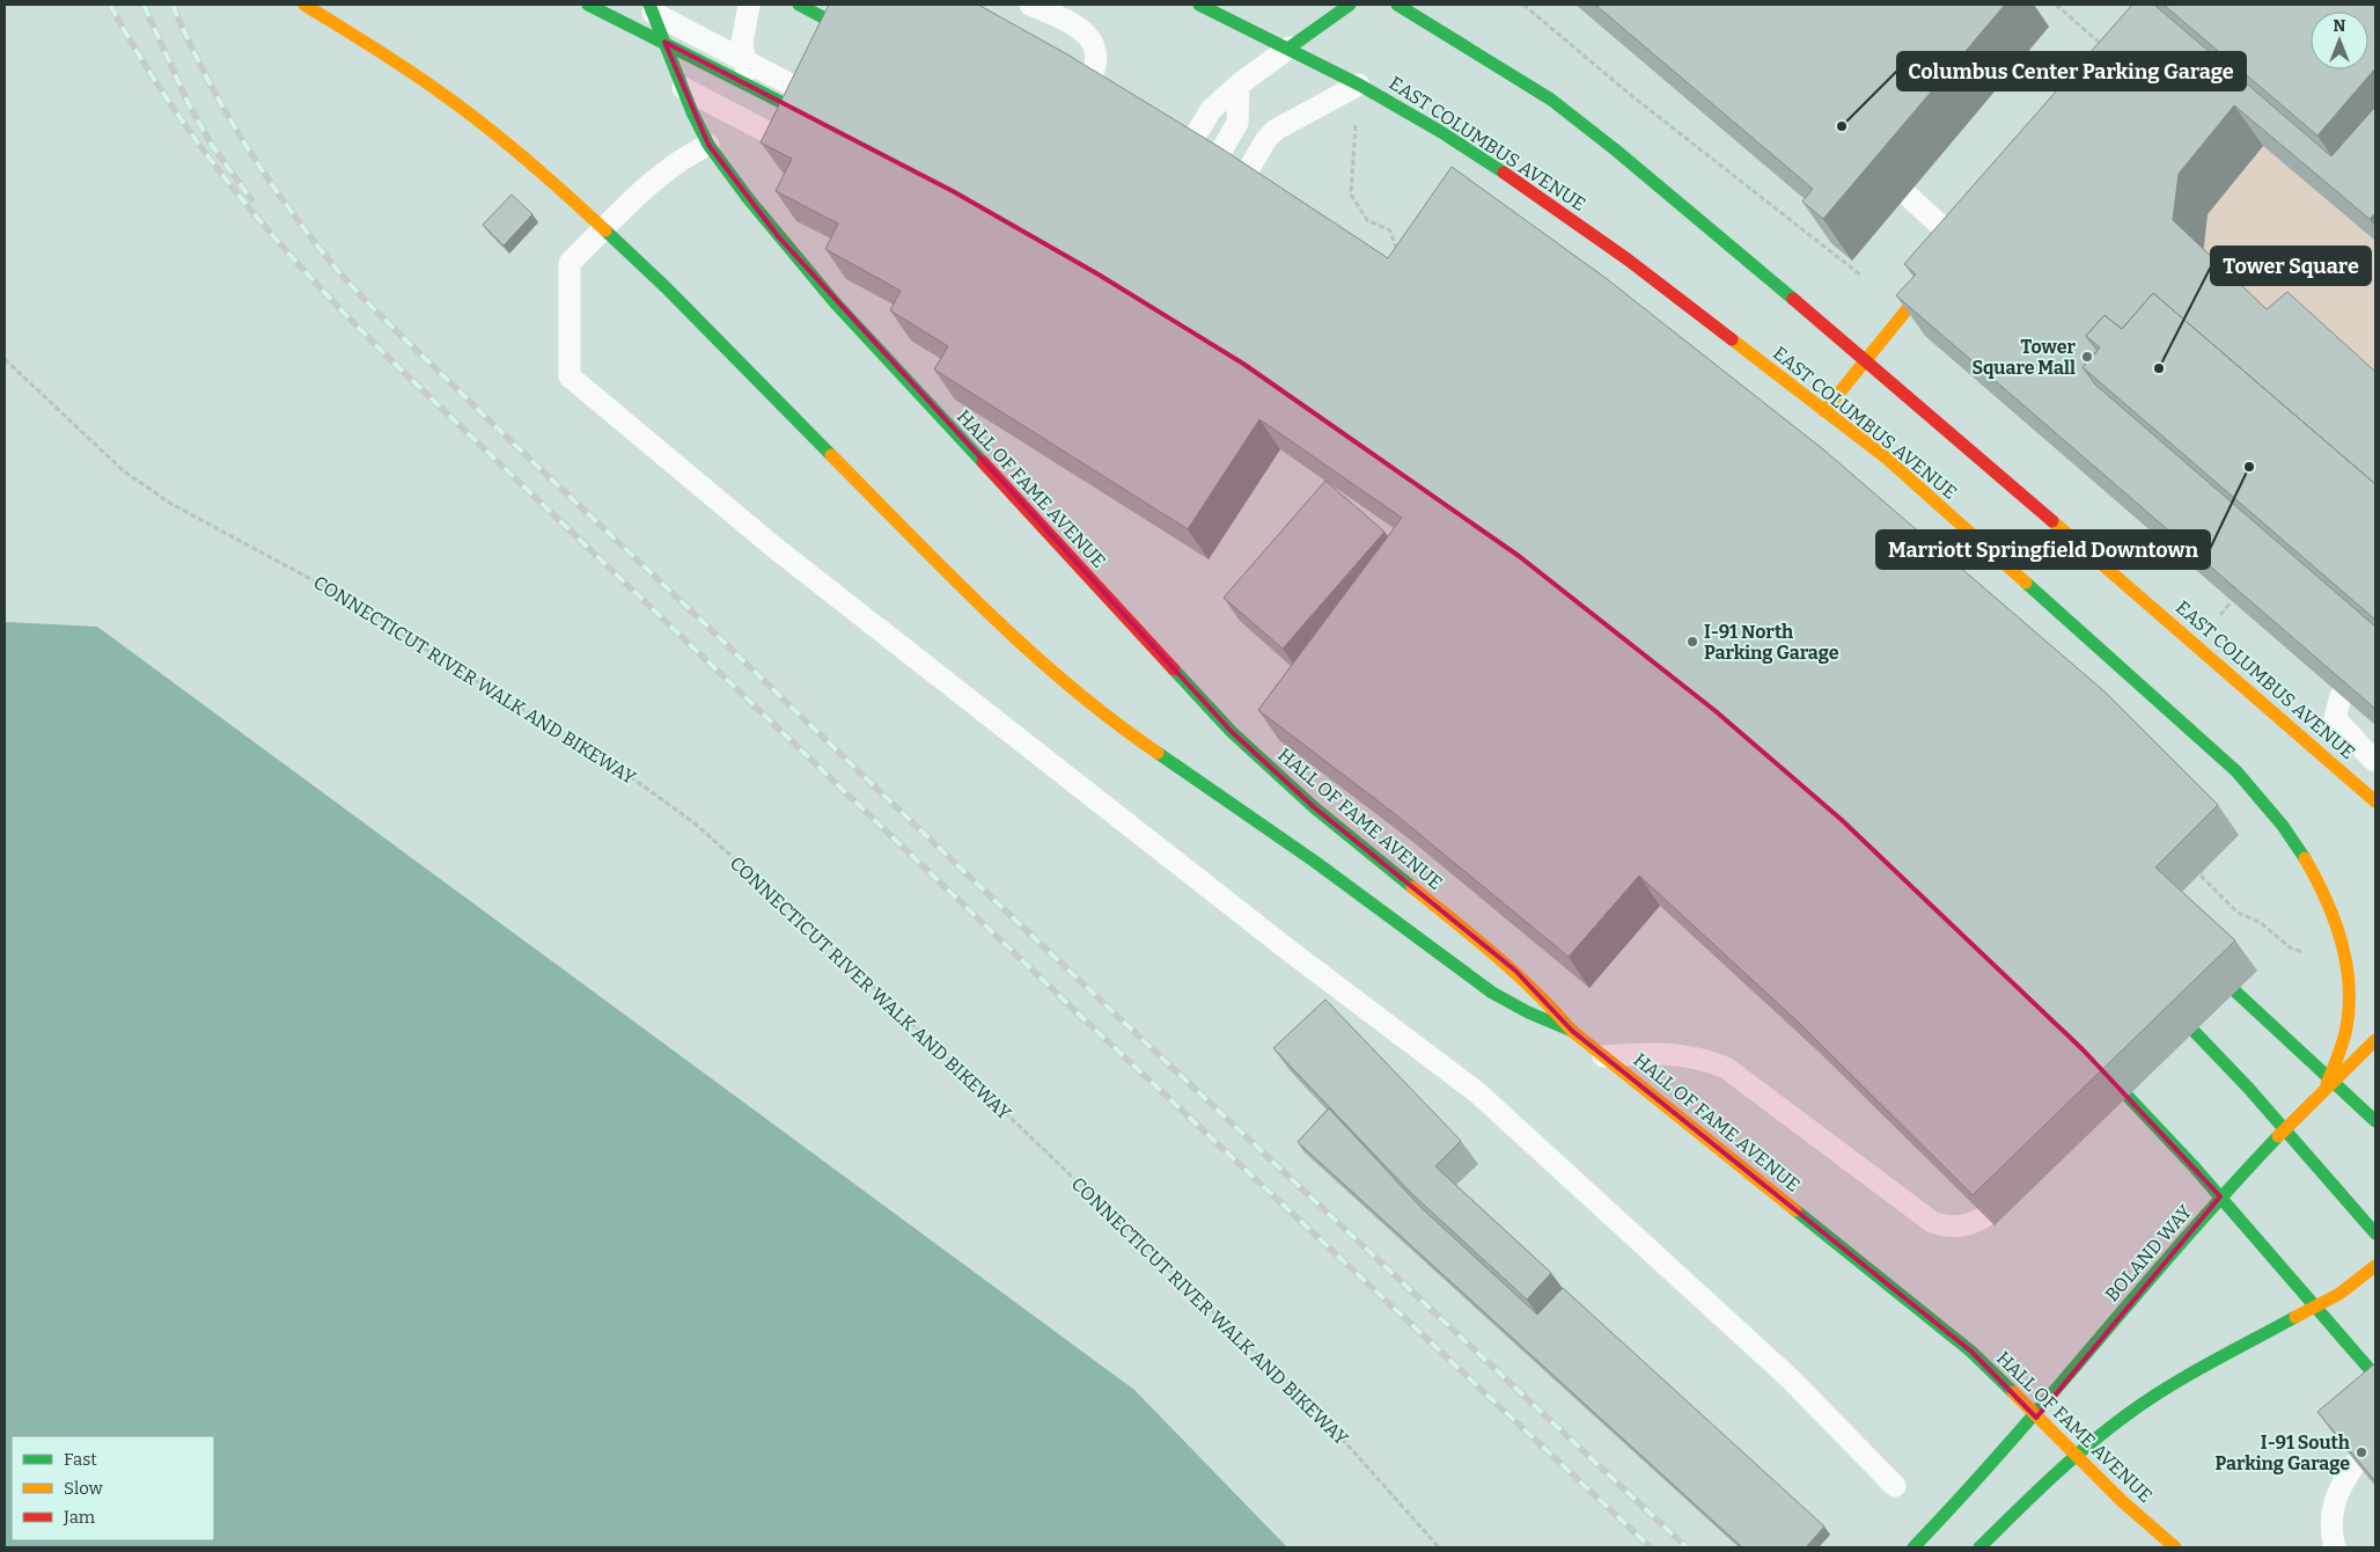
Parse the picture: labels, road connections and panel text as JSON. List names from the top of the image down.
{
  "streets": {
    "main road": ["EAST COLUMBUS AVENUE", "HALL OF FAME AVENUE", "BOLAND WAY"],
    "path": ["CONNECTICUT RIVER WALK AND BIKEWAY"]
  },
  "crossings": [
    ["EAST COLUMBUS AVENUE", "BOLAND WAY"],
    ["HALL OF FAME AVENUE", "BOLAND WAY"]
  ],
  "places": [
    "Columbus Center Parking Garage",
    "Tower Square Mall",
    "Tower Square",
    "Marriott Springfield Downtown",
    "I-91 North Parking Garage",
    "I-91 South Parking Garage"
  ],
  "legend": ["Fast", "Slow", "Jam"],
  "north": "top"
}
